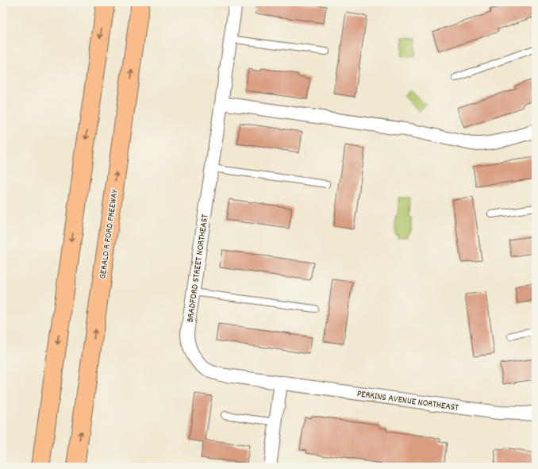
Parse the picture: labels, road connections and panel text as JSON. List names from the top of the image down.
{
  "streets": {
    "highway": ["GERALD R FORD FREEWAY"],
    "street": ["BRADFORD STREET NORTHEAST", "PERKINS AVENUE NORTHEAST"]
  },
  "crossings": [
    ["BRADFORD STREET NORTHEAST", "PERKINS AVENUE NORTHEAST"]
  ]
}
